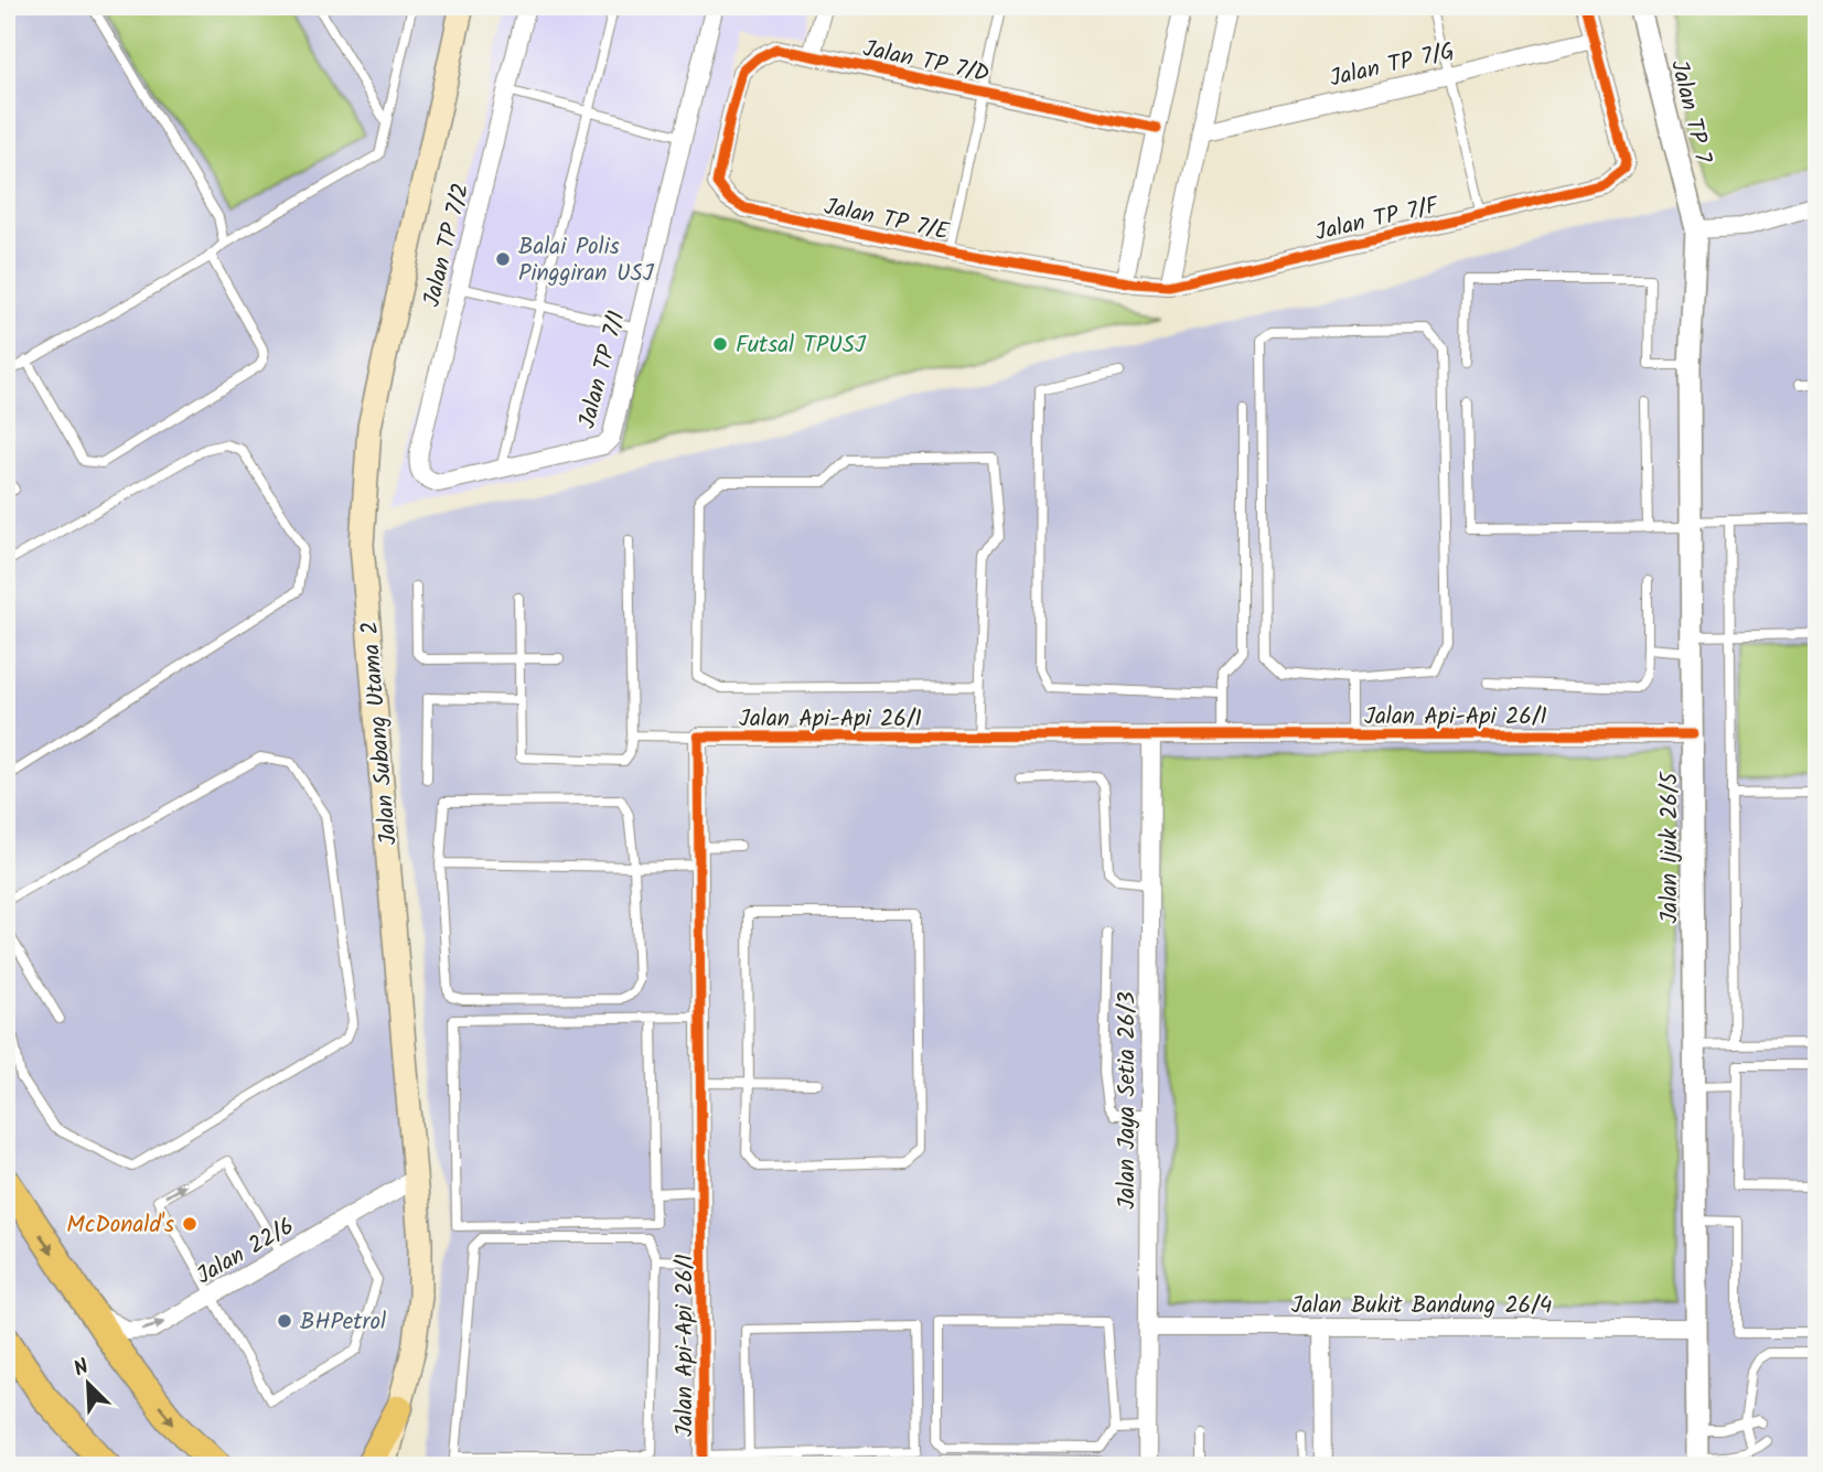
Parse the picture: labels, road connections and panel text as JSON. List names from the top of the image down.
{
  "streets": {
    "main road": ["Jalan Subang Utama 2"],
    "street": [
      "Jalan TP 7/D",
      "Jalan TP 7/G",
      "Jalan TP 7",
      "Jalan TP 7/E",
      "Jalan TP 7/F",
      "Jalan TP 7/2",
      "Jalan TP 7/1",
      "Jalan Api-Api 26/1",
      "Jalan Ijuk 26/5",
      "Jalan Jaya Setia 26/3",
      "Jalan 22/6",
      "Jalan Bukit Bandung 26/4"
    ]
  },
  "crossings": [
    ["Jalan TP 7/D", "Jalan TP 7/E"],
    ["Jalan TP 7/G", "Jalan TP 7/F"],
    ["Jalan TP 7", "Jalan Ijuk 26/5"],
    ["Jalan TP 7/E", "Jalan TP 7/F"],
    ["Jalan TP 7/2", "Jalan TP 7/1"],
    ["Jalan Api-Api 26/1", "Jalan Ijuk 26/5"],
    ["Jalan Api-Api 26/1", "Jalan Jaya Setia 26/3"],
    ["Jalan Subang Utama 2", "Jalan 22/6"],
    ["Jalan Ijuk 26/5", "Jalan Bukit Bandung 26/4"],
    ["Jalan Jaya Setia 26/3", "Jalan Bukit Bandung 26/4"]
  ],
  "places": [
    "Balai Polis Pinggiran USJ",
    "Futsal TPUSJ",
    "McDonald's",
    "BHPetrol"
  ],
  "north": "top left"
}
